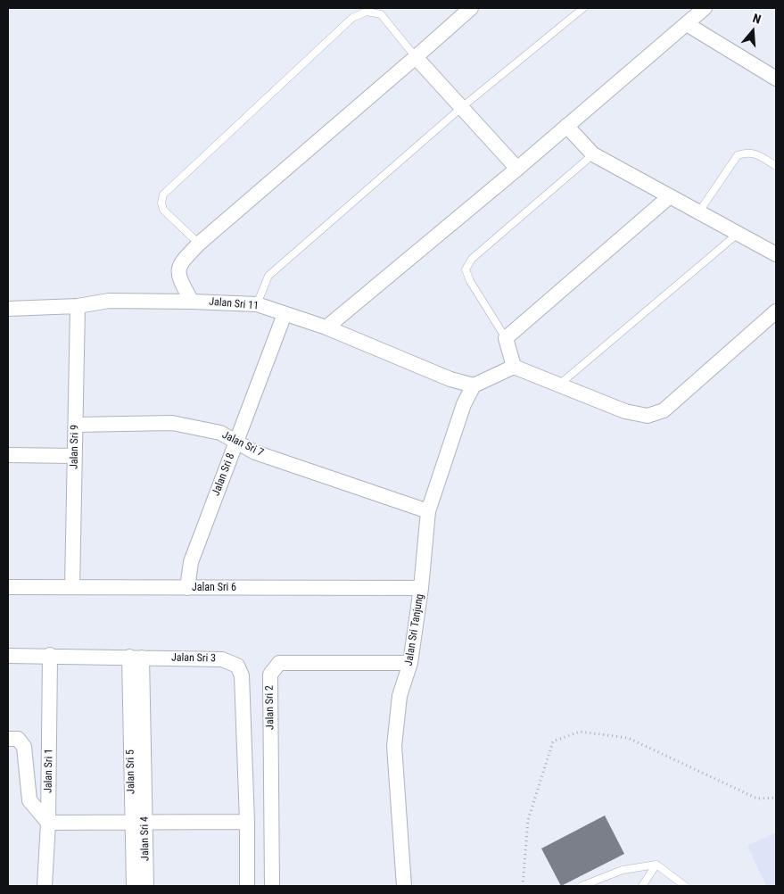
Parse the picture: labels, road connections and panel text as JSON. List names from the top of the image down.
{
  "streets": {
    "street": [
      "Jalan Sri 11",
      "Jalan Sri 7",
      "Jalan Sri 9",
      "Jalan Sri 8",
      "Jalan Sri 6",
      "Jalan Sri Tanjung",
      "Jalan Sri 3",
      "Jalan Sri 2",
      "Jalan Sri 1",
      "Jalan Sri 5",
      "Jalan Sri 4"
    ]
  },
  "crossings": [
    ["Jalan Sri 11", "Jalan Sri 9"],
    ["Jalan Sri 11", "Jalan Sri 8"],
    ["Jalan Sri 11", "Jalan Sri Tanjung"],
    ["Jalan Sri 7", "Jalan Sri 9"],
    ["Jalan Sri 7", "Jalan Sri 8"],
    ["Jalan Sri 7", "Jalan Sri Tanjung"],
    ["Jalan Sri 9", "Jalan Sri 6"],
    ["Jalan Sri 8", "Jalan Sri 6"],
    ["Jalan Sri 6", "Jalan Sri Tanjung"],
    ["Jalan Sri Tanjung", "Jalan Sri 2"],
    ["Jalan Sri 3", "Jalan Sri 1"],
    ["Jalan Sri 3", "Jalan Sri 5"],
    ["Jalan Sri 5", "Jalan Sri 4"]
  ],
  "north": "top"
}
